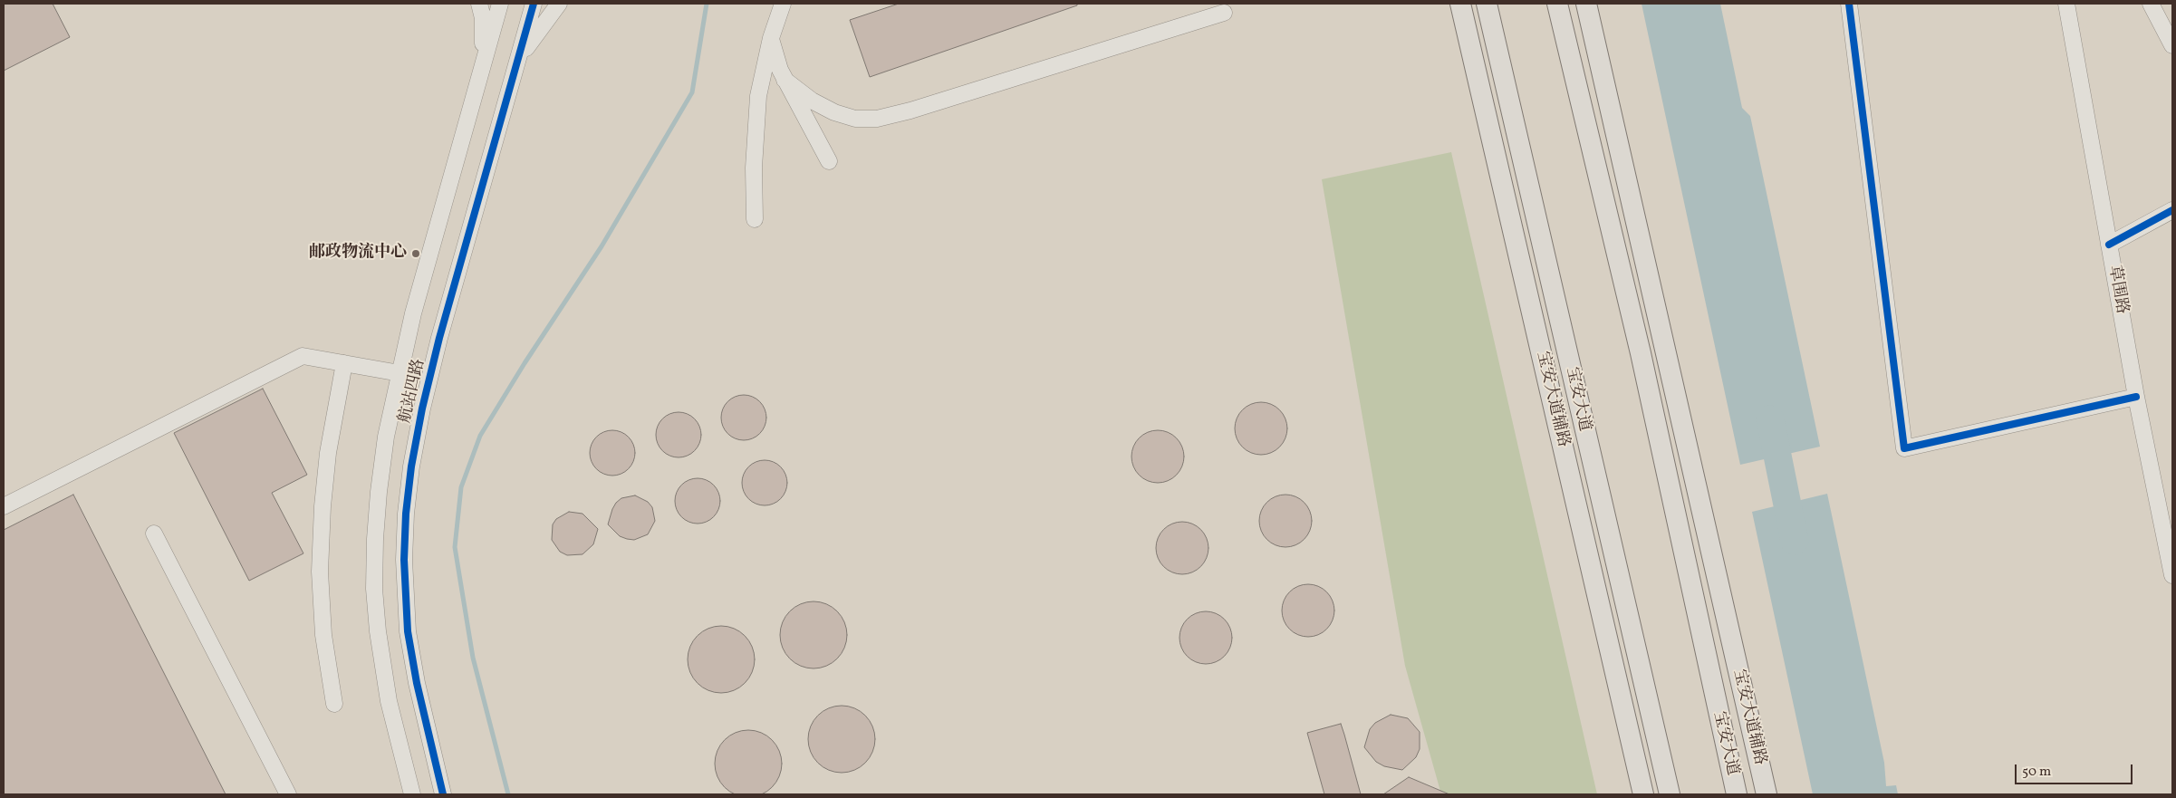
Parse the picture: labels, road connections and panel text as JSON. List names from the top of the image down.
{
  "streets": {
    "main road": ["宝安大道辅路", "宝安大道"],
    "street": ["草围路", "航站四路"]
  },
  "places": ["邮政物流中心"],
  "scale_bar": "50 m"
}
